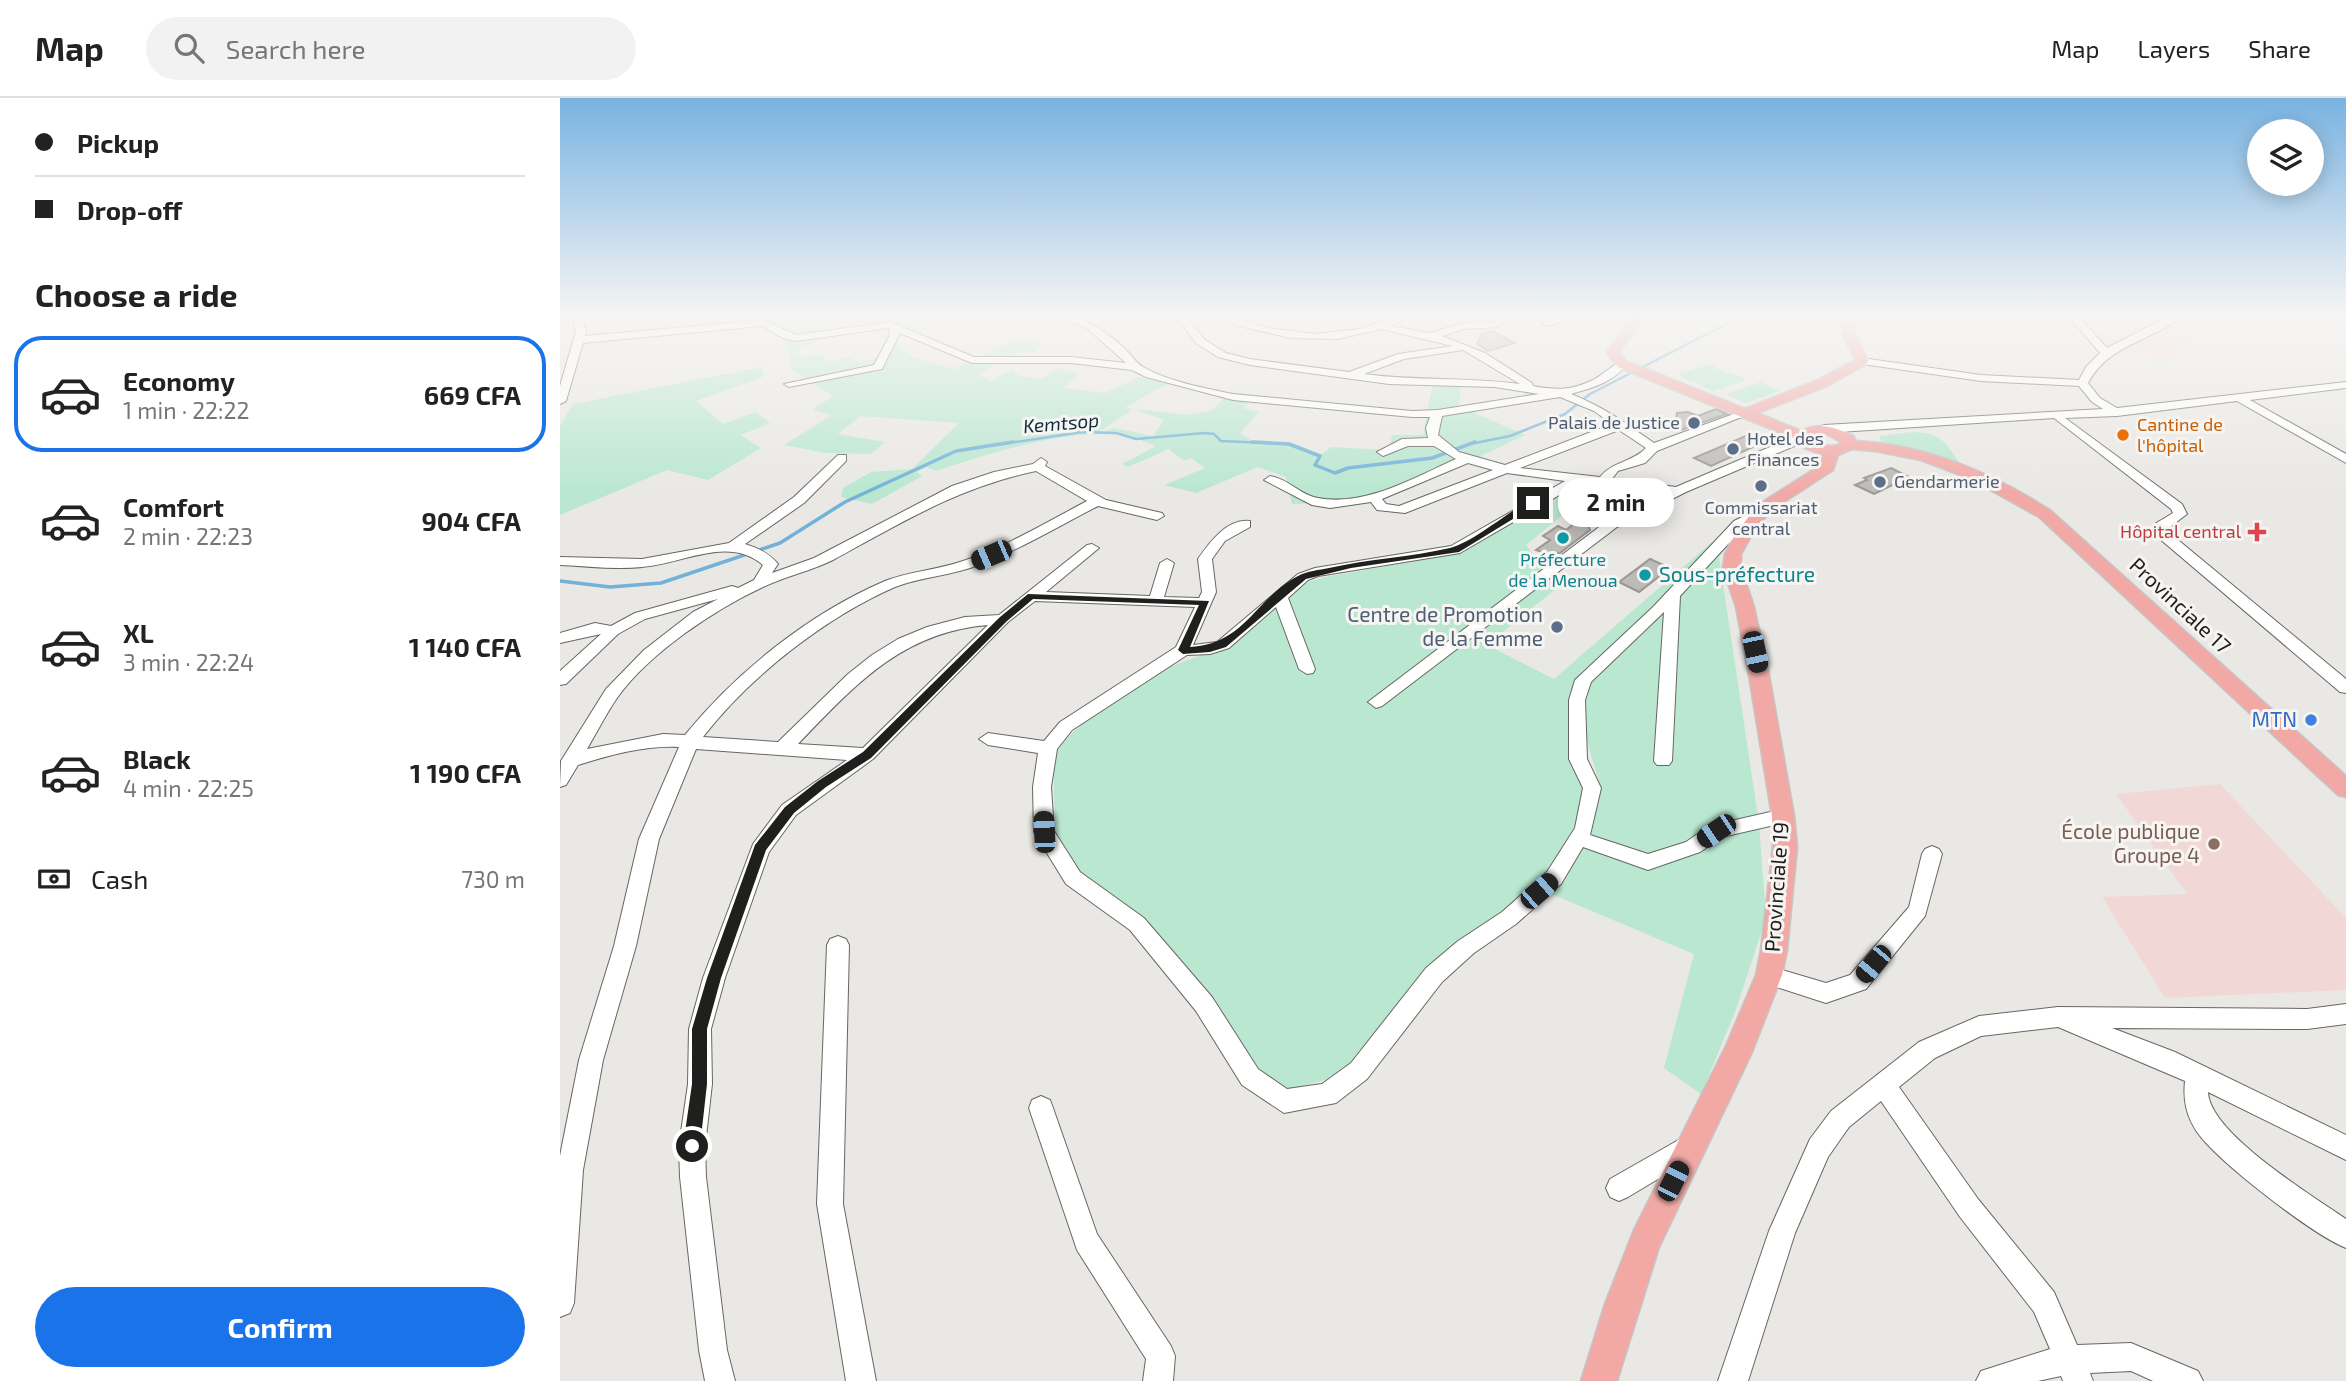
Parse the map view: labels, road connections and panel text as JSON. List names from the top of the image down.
{
  "streets": {
    "main road": ["Provinciale 17", "Provinciale 19"]
  },
  "crossings": [
    ["Provinciale 17", "Provinciale 19"]
  ],
  "water": ["Kemtsop"],
  "places": {
    "other": [
      "Palais de Justice",
      "Cantine de l'hôpital",
      "Hotel des Finances",
      "Gendarmerie",
      "Commissariat central",
      "Préfecture de la Menoua",
      "Sous-préfecture",
      "Centre de Promotion de la Femme",
      "MTN",
      "École publique Groupe 4"
    ],
    "health": ["Hôpital central"]
  },
  "page": {
    "header": "Map",
    "search": "Search here",
    "nav": ["Map", "Layers", "Share"],
    "banner": ["Pickup", "Drop-off"],
    "heading": "Choose a ride",
    "list": [
      {
        "name": "Economy",
        "note": "1 min · 22:22",
        "value": "669 CFA"
      },
      {
        "name": "Comfort",
        "note": "2 min · 22:23",
        "value": "904 CFA"
      },
      {
        "name": "XL",
        "note": "3 min · 22:24",
        "value": "1 140 CFA"
      },
      {
        "name": "Black",
        "note": "4 min · 22:25",
        "value": "1 190 CFA"
      }
    ],
    "bubble": "2 min",
    "pay": ["Cash", "730 m"],
    "buttons": "Confirm"
  }
}
